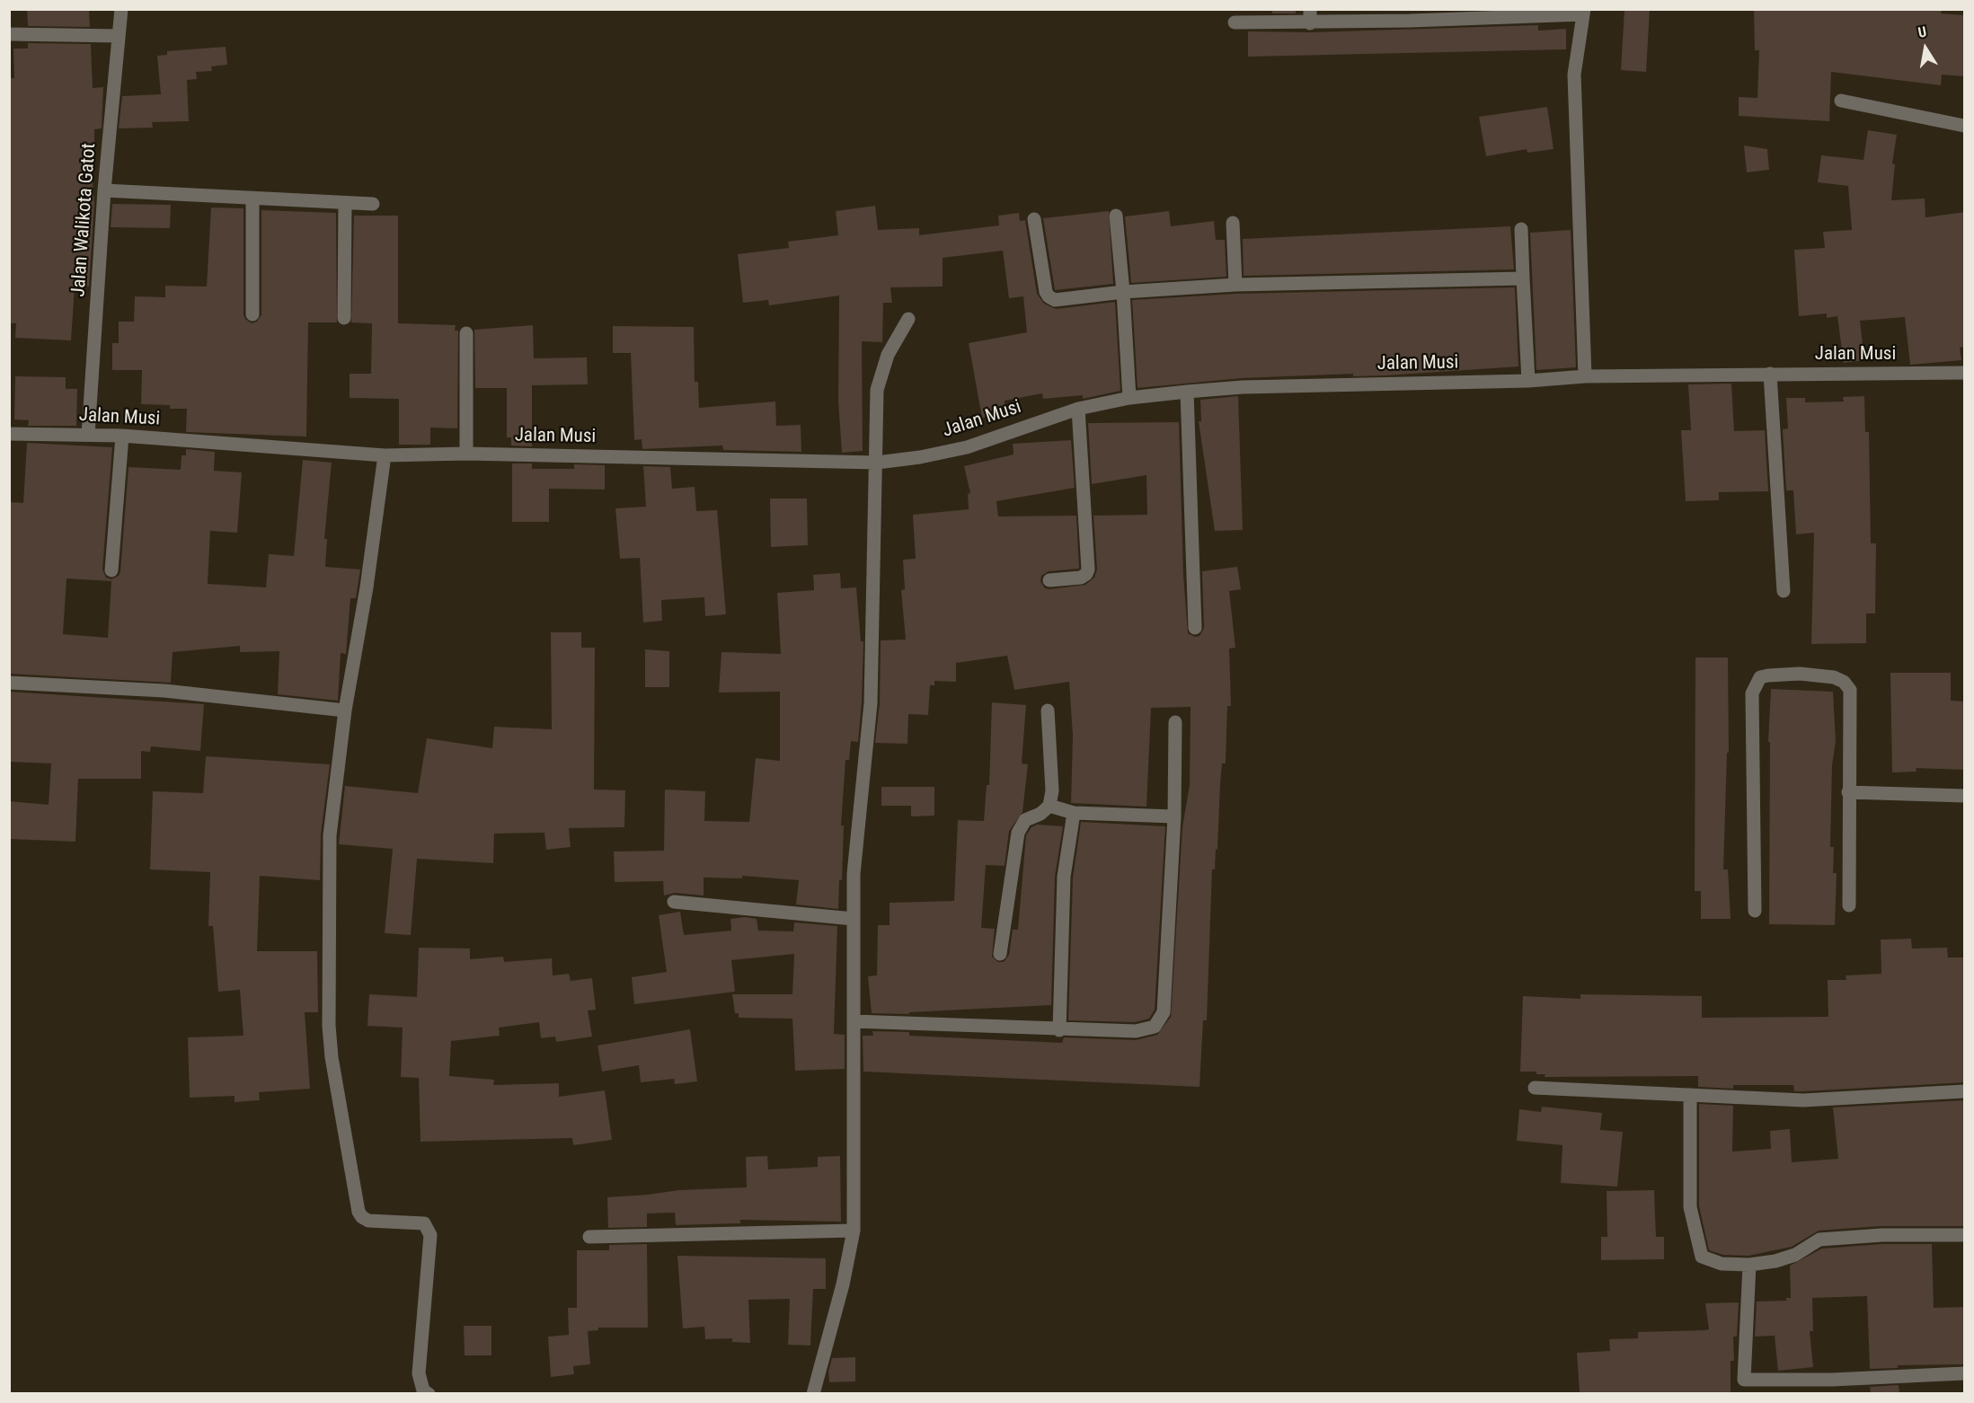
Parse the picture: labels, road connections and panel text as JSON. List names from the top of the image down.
{
  "streets": {
    "street": ["Jalan Walikota Gatot", "Jalan Musi"]
  },
  "crossings": [
    ["Jalan Walikota Gatot", "Jalan Musi"]
  ],
  "north": "top"
}
